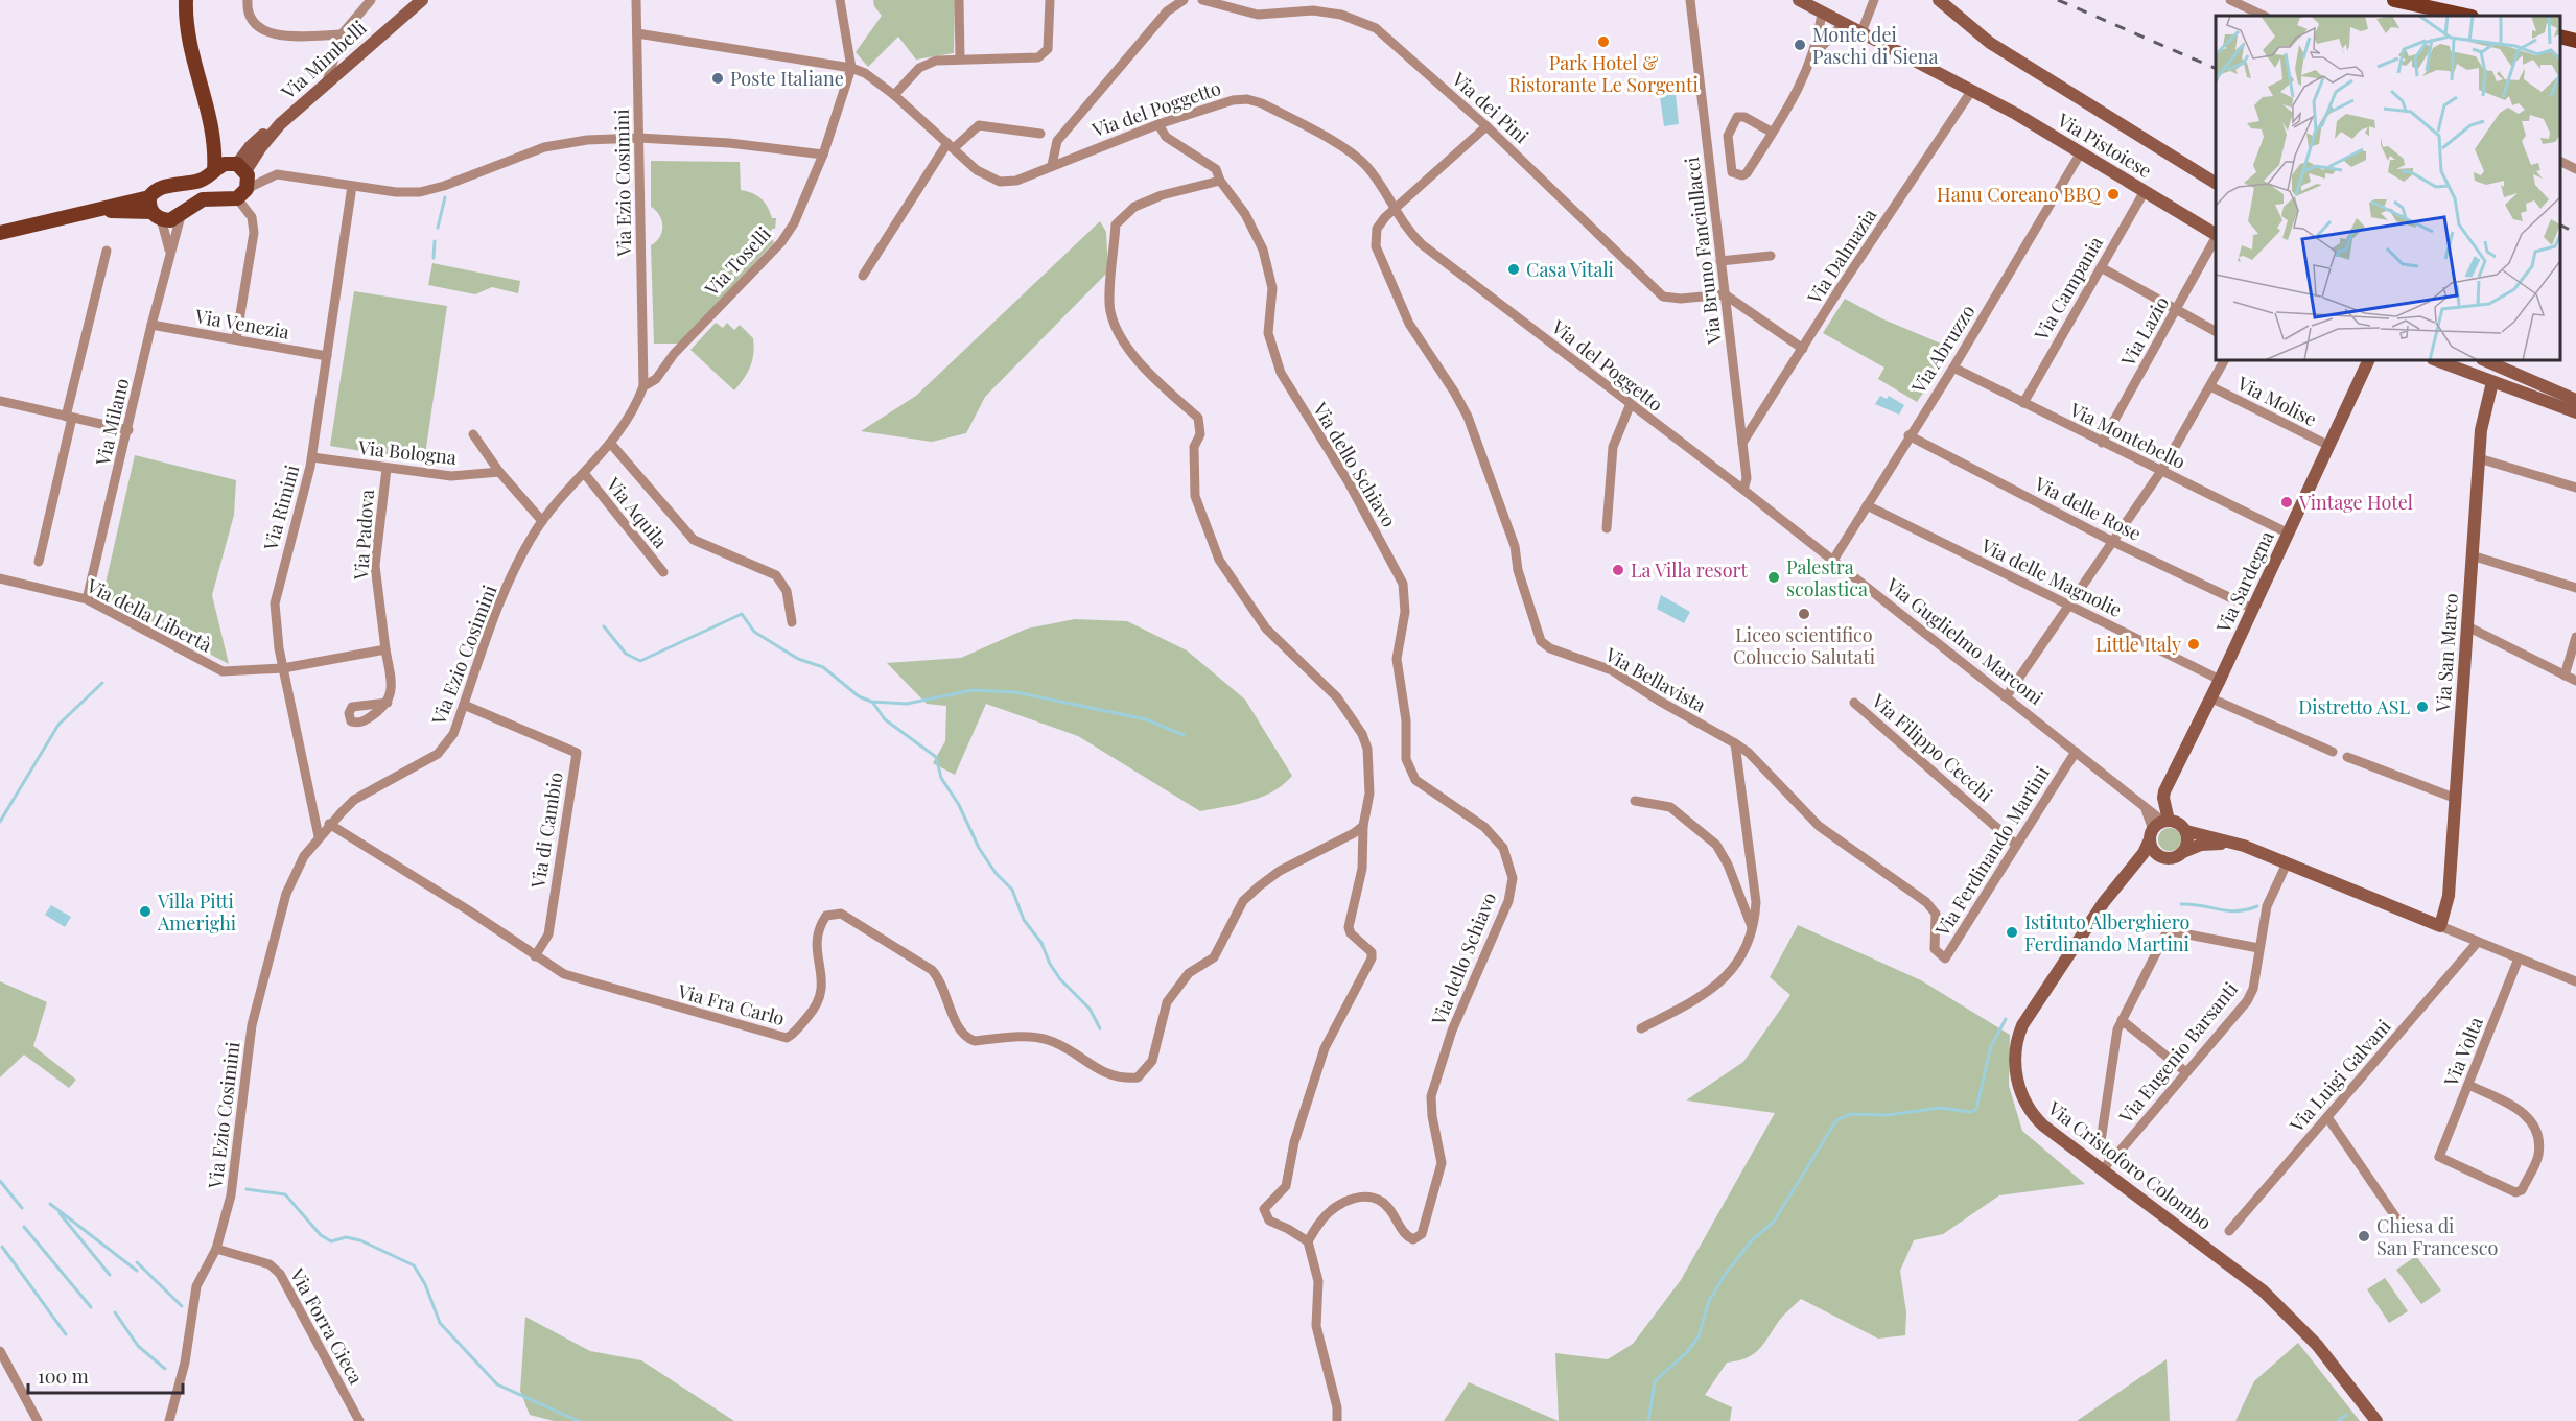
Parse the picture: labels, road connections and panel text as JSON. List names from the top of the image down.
{
  "streets": {
    "main road": [
      "Via Mimbelli",
      "Via Pistoiese",
      "Via Sardegna",
      "Via San Marco",
      "Via Cristoforo Colombo"
    ],
    "street": [
      "Via dei Pini",
      "Via del Poggetto",
      "Via Ezio Cosimini",
      "Via Bruno Fanciullacci",
      "Via Dalmazia",
      "Via Toselli",
      "Via Campania",
      "Via Venezia",
      "Via Lazio",
      "Via Abruzzo",
      "Via Molise",
      "Via Milano",
      "Via Montebello",
      "Via Bologna",
      "Via dello Schiavo",
      "Via Rimini",
      "Via delle Rose",
      "Via Aquila",
      "Via Padova",
      "Via delle Magnolie",
      "Via della Libertà",
      "Via Guglielmo Marconi",
      "Via Bellavista",
      "Via Filippo Cecchi",
      "Via di Cambio",
      "Via Ferdinando Martini",
      "Via Fra Carlo",
      "Via Volta",
      "Via Eugenio Barsanti",
      "Via Luigi Galvani",
      "Via Forra Cieca"
    ]
  },
  "crossings": [
    ["Via dei Pini", "Via Bruno Fanciullacci"],
    ["Via dei Pini", "Via Bellavista"],
    ["Via del Poggetto", "Via Ezio Cosimini"],
    ["Via del Poggetto", "Via Bruno Fanciullacci"],
    ["Via del Poggetto", "Via Toselli"],
    ["Via del Poggetto", "Via Guglielmo Marconi"],
    ["Via del Poggetto", "Via Bellavista"],
    ["Via Pistoiese", "Via Dalmazia"],
    ["Via Pistoiese", "Via Campania"],
    ["Via Pistoiese", "Via Abruzzo"],
    ["Via Ezio Cosimini", "Via Toselli"],
    ["Via Ezio Cosimini", "Via Rimini"],
    ["Via Ezio Cosimini", "Via Aquila"],
    ["Via Ezio Cosimini", "Via di Cambio"],
    ["Via Ezio Cosimini", "Via Fra Carlo"],
    ["Via Ezio Cosimini", "Via Forra Cieca"],
    ["Via Bruno Fanciullacci", "Via Dalmazia"],
    ["Via Bruno Fanciullacci", "Via Guglielmo Marconi"],
    ["Via Campania", "Via Montebello"],
    ["Via Venezia", "Via Milano"],
    ["Via Venezia", "Via Rimini"],
    ["Via Lazio", "Via Montebello"],
    ["Via Abruzzo", "Via Montebello"],
    ["Via Abruzzo", "Via delle Rose"],
    ["Via Abruzzo", "Via delle Magnolie"],
    ["Via Abruzzo", "Via Guglielmo Marconi"],
    ["Via Molise", "Via Sardegna"],
    ["Via Milano", "Via della Libertà"],
    ["Via Montebello", "Via Sardegna"],
    ["Via Bologna", "Via Rimini"],
    ["Via Bologna", "Via Padova"],
    ["Via Rimini", "Via della Libertà"],
    ["Via delle Rose", "Via Sardegna"],
    ["Via delle Magnolie", "Via Sardegna"],
    ["Via Sardegna", "Via Guglielmo Marconi"],
    ["Via Sardegna", "Via Cristoforo Colombo"],
    ["Via Guglielmo Marconi", "Via Ferdinando Martini"],
    ["Via Guglielmo Marconi", "Via Cristoforo Colombo"],
    ["Via Bellavista", "Via Ferdinando Martini"],
    ["Via Filippo Cecchi", "Via Ferdinando Martini"],
    ["Via di Cambio", "Via Fra Carlo"]
  ],
  "places": [
    "Park Hotel & Ristorante Le Sorgenti",
    "Monte dei Paschi di Siena",
    "Poste Italiane",
    "Hanu Coreano BBQ",
    "Casa Vitali",
    "Vintage Hotel",
    "La Villa resort",
    "Palestra scolastica",
    "Liceo scientifico Coluccio Salutati",
    "Little Italy",
    "Distretto ASL",
    "Villa Pitti Amerighi",
    "Istituto Alberghiero Ferdinando Martini",
    "Chiesa di San Francesco"
  ],
  "scale_bar": "100 m"
}
